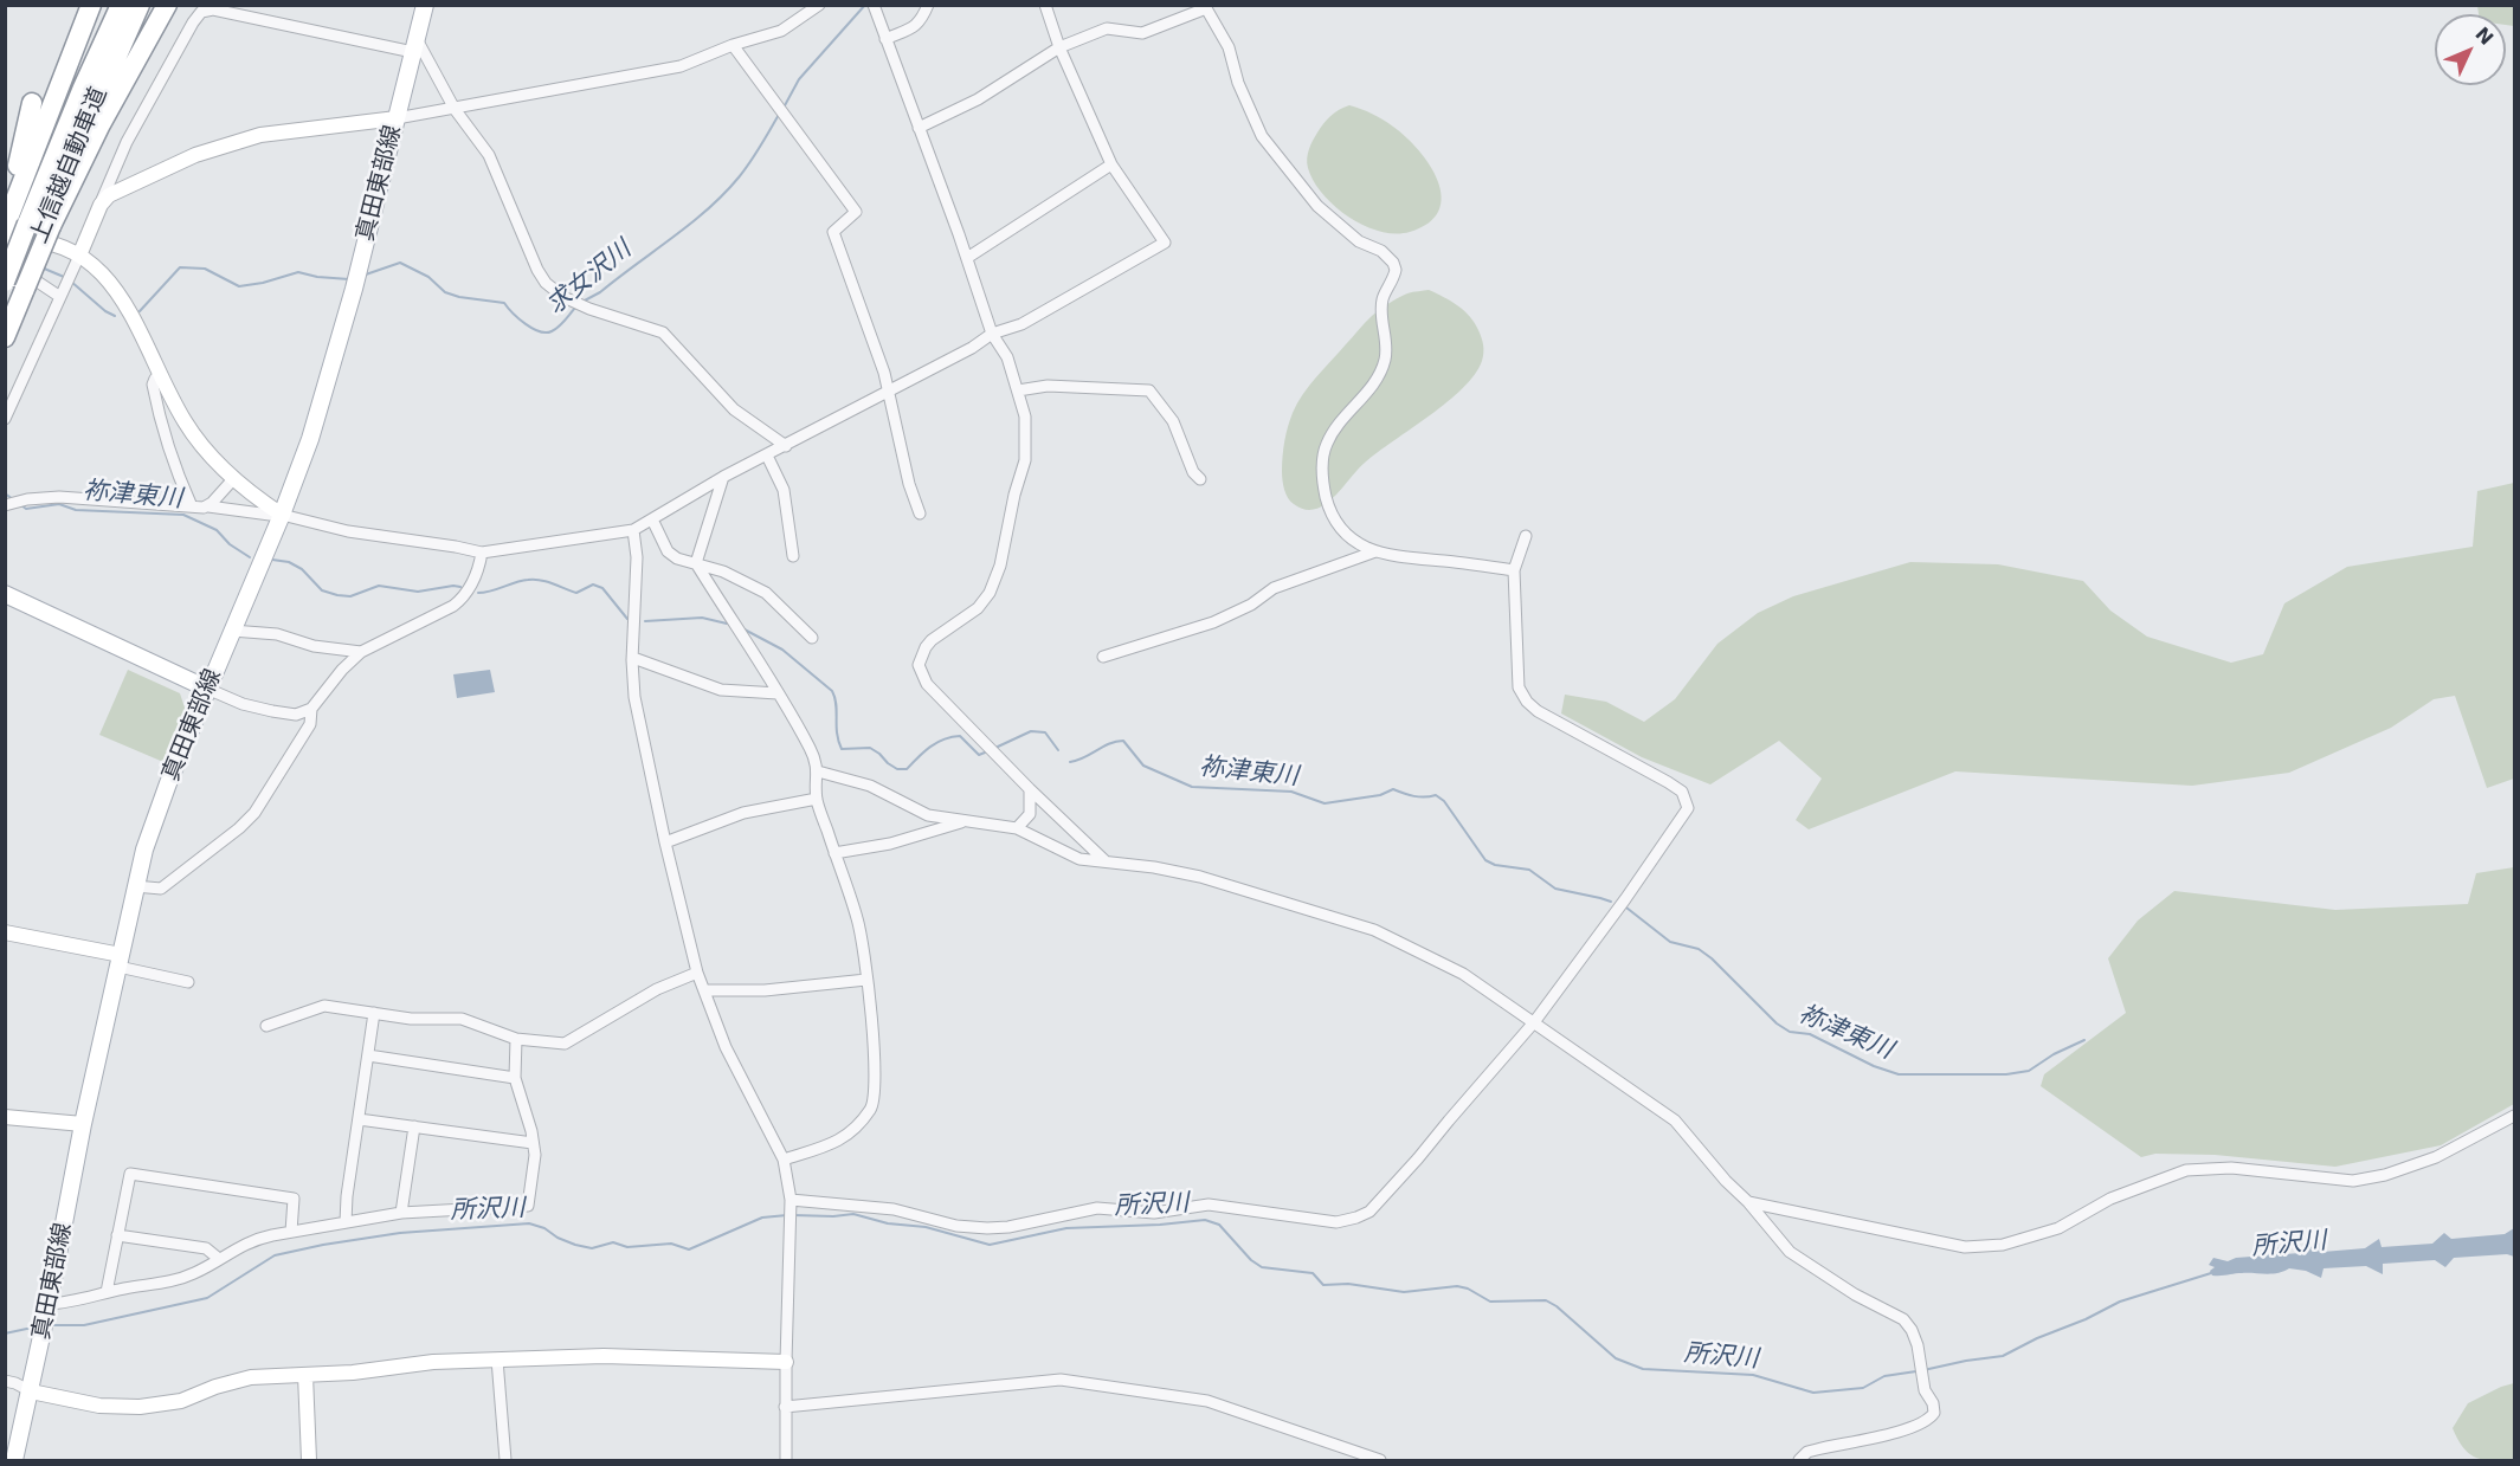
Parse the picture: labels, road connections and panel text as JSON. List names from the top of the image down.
{
  "streets": {
    "highway": ["上信越自動車道"],
    "main road": ["真田東部線"]
  },
  "water": ["求女沢川", "祢津東川", "所沢川"],
  "north": "top right"
}
